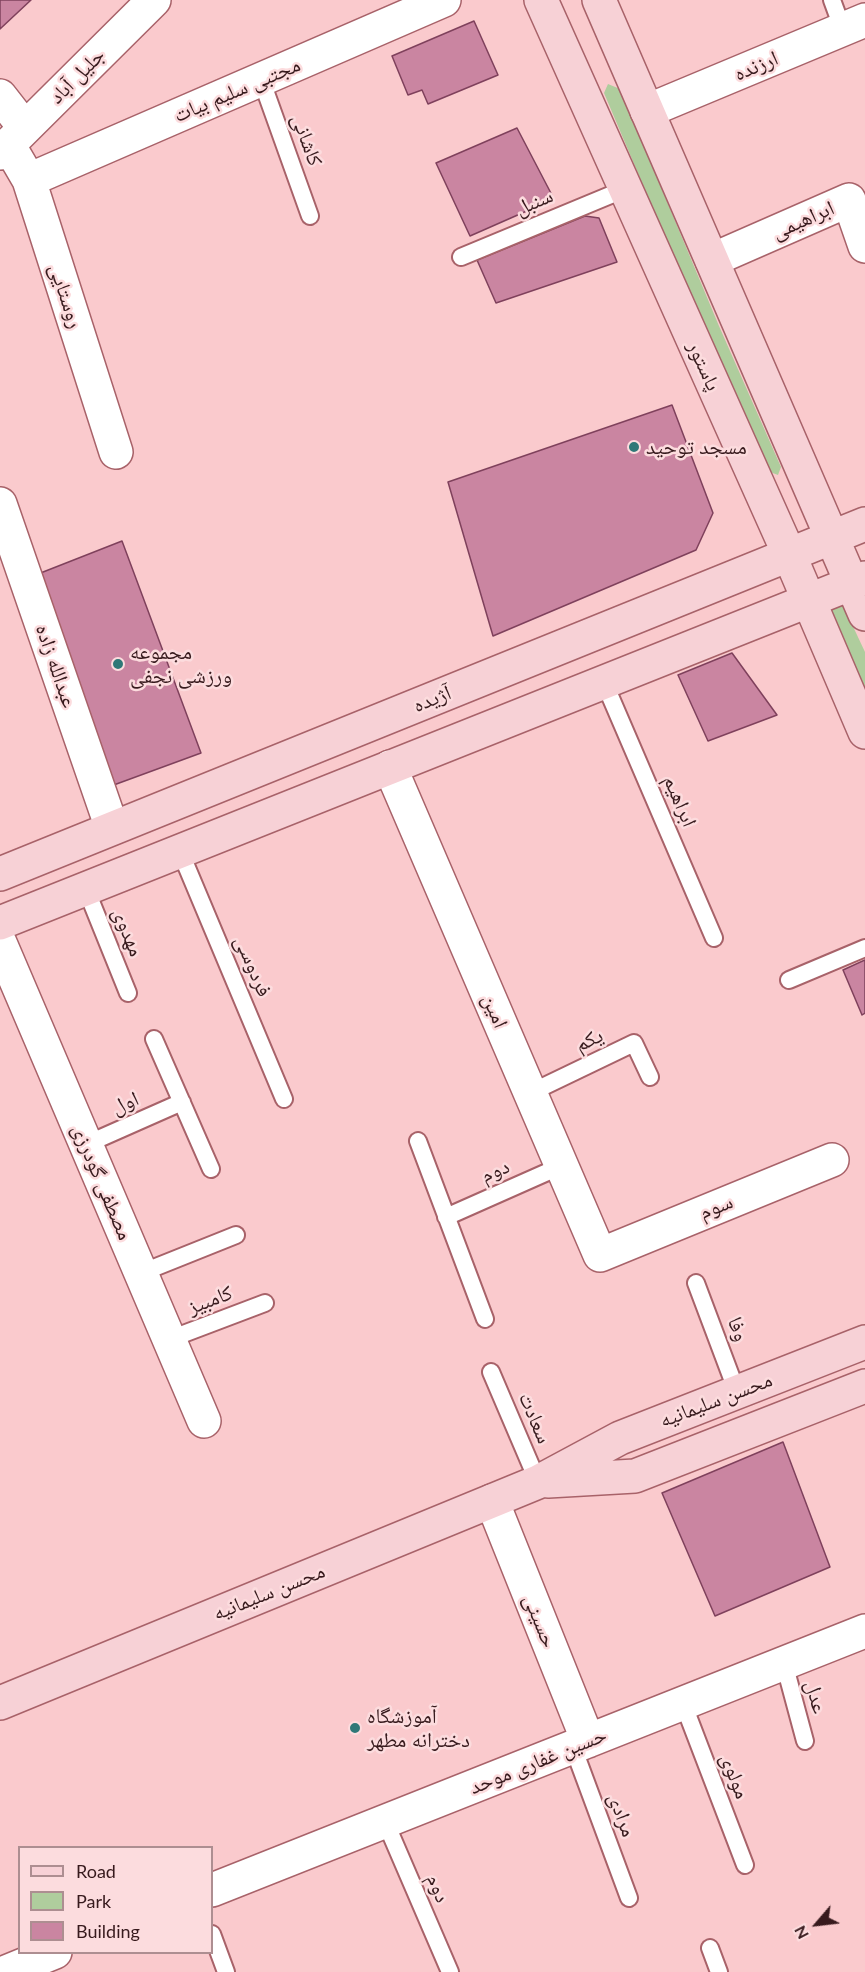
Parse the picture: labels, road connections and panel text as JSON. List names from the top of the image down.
{
  "streets": {
    "main road": ["پاستور", "آژیده", "محسن سلیمانیه"],
    "street": [
      "ارزنده",
      "جلیل آباد",
      "مجتبی سلیم بیات",
      "ابراهیمی",
      "روستایی",
      "عبدالله زاده",
      "امین",
      "مصطفی گودرزی",
      "سوم",
      "حسینی",
      "حسین غفاری موحد"
    ],
    "lane": [
      "کاشانی",
      "سنبل",
      "ابراهیم",
      "مهدوی",
      "فردوسی",
      "یکم",
      "اول",
      "دوم",
      "کامبیز",
      "وفا",
      "سعادت",
      "عدل",
      "مولوی",
      "مرادی"
    ]
  },
  "crossings": [
    ["جلیل آباد", "روستایی"],
    ["مجتبی سلیم بیات", "کاشانی"],
    ["مجتبی سلیم بیات", "روستایی"],
    ["سنبل", "پاستور"],
    ["پاستور", "آژیده"],
    ["عبدالله زاده", "آژیده"],
    ["امین", "یکم"],
    ["امین", "دوم"],
    ["امین", "سوم"],
    ["اول", "مصطفی گودرزی"],
    ["دوم", "حسین غفاری موحد"],
    ["مصطفی گودرزی", "کامبیز"],
    ["وفا", "محسن سلیمانیه"],
    ["محسن سلیمانیه", "سعادت"],
    ["محسن سلیمانیه", "حسینی"],
    ["حسینی", "حسین غفاری موحد"],
    ["حسینی", "مرادی"],
    ["عدل", "حسین غفاری موحد"],
    ["حسین غفاری موحد", "مولوی"],
    ["حسین غفاری موحد", "مرادی"]
  ],
  "places": ["مسجد توحید", "مجموعه ورزشی نجفی", "آموزشگاه دخترانه مطهر"],
  "legend": ["Road", "Park", "Building"],
  "north": "bottom left"
}
